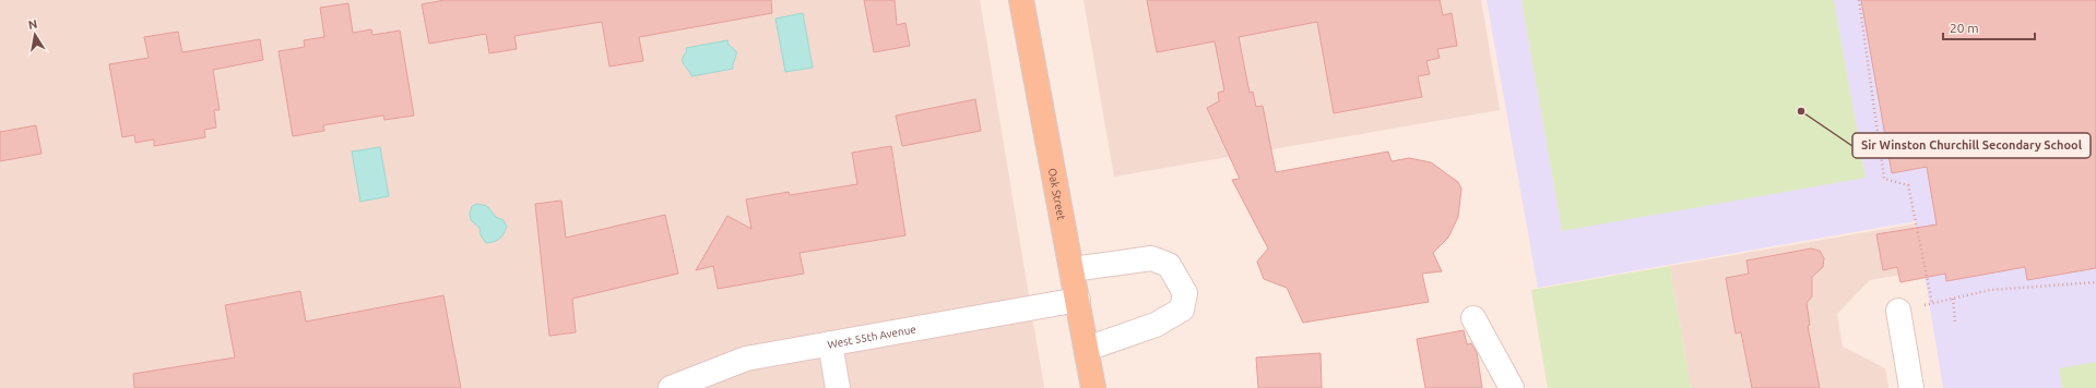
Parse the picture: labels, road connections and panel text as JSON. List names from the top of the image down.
{
  "streets": {
    "main road": ["Oak Street"],
    "street": ["West 55th Avenue"]
  },
  "crossings": [
    ["Oak Street", "West 55th Avenue"]
  ],
  "places": ["Sir Winston Churchill Secondary School"],
  "scale_bar": "20 m",
  "north": "top"
}
